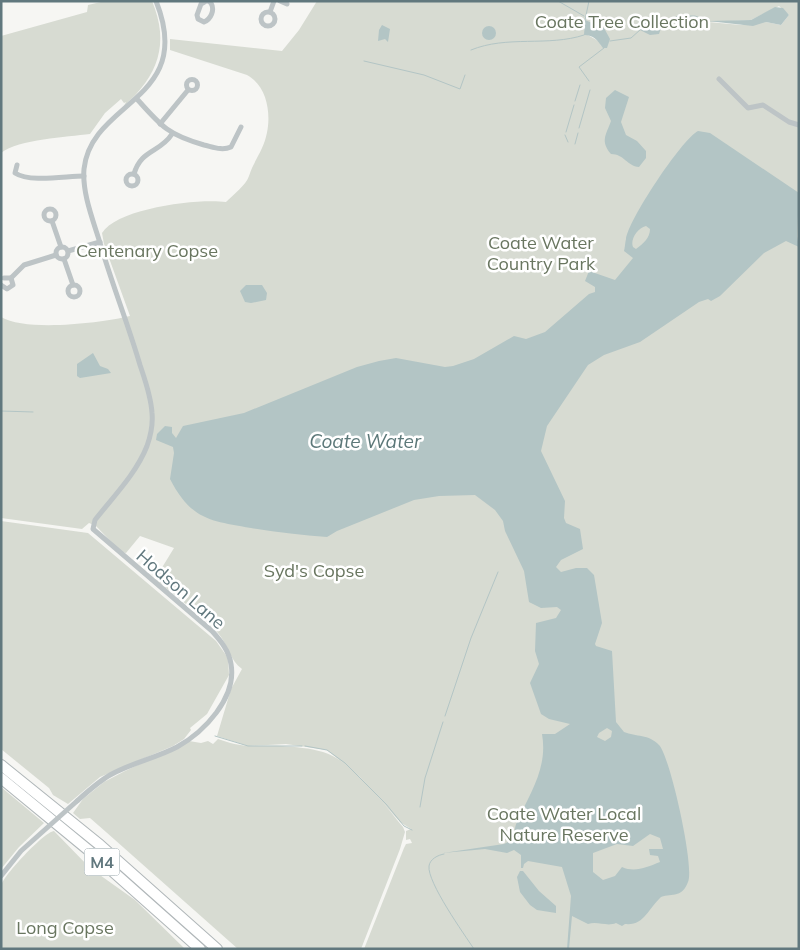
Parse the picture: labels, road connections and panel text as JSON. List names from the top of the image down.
{
  "streets": {
    "highway": ["M4"],
    "street": ["Hodson Lane"]
  },
  "water": ["Coate Water"],
  "parks": [
    "Coate Tree Collection",
    "Coate Water Country Park",
    "Centenary Copse",
    "Syd's Copse",
    "Coate Water Local Nature Reserve",
    "Long Copse"
  ]
}
